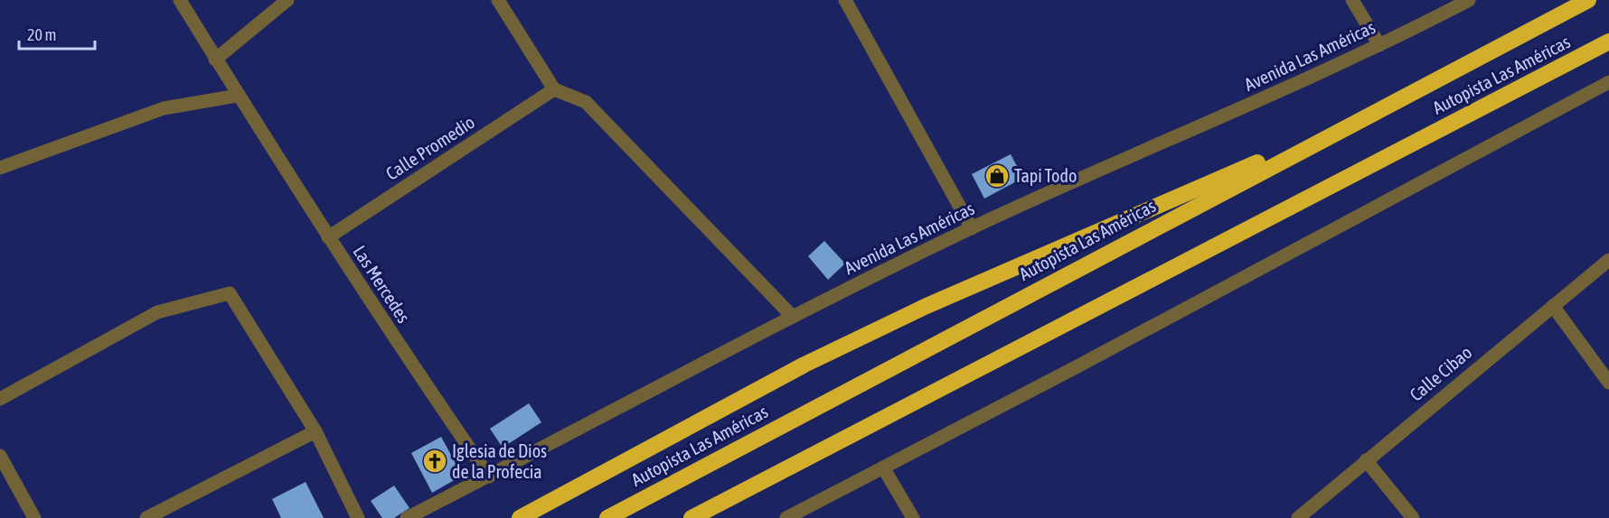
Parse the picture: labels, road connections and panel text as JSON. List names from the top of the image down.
{
  "streets": {
    "highway": ["Autopista Las Américas"],
    "street": [
      "Avenida Las Américas",
      "Calle Promedio",
      "Las Mercedes",
      "Calle Cibao"
    ]
  },
  "crossings": [
    ["Avenida Las Américas", "Las Mercedes"],
    ["Calle Promedio", "Las Mercedes"]
  ],
  "places": {
    "shop": ["Tapi Todo"],
    "church": ["Iglesia de Dios de la Profecia"]
  },
  "scale_bar": "20 m"
}
